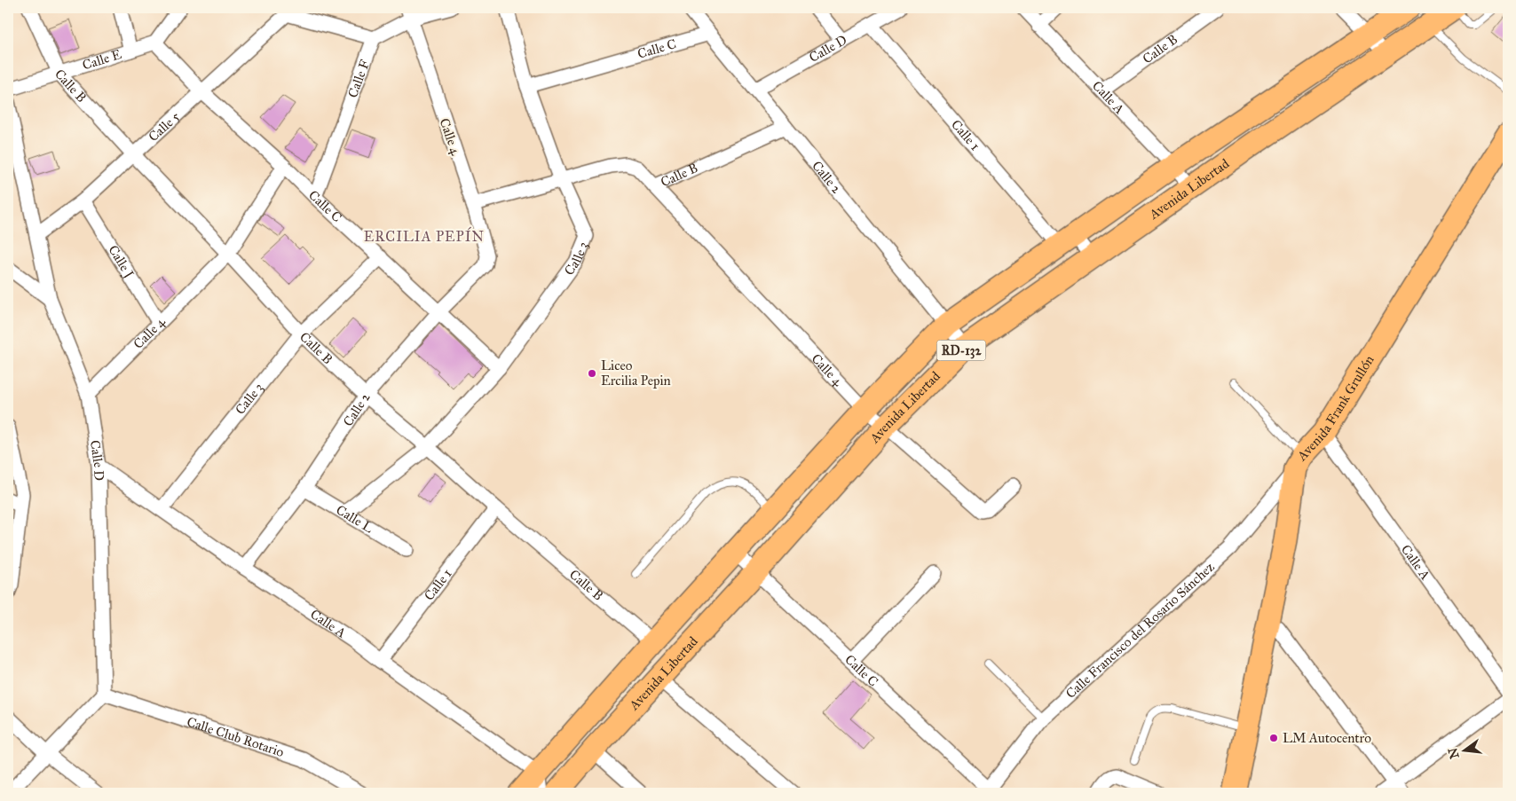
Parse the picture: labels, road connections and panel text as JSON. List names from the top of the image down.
{
  "streets": {
    "main road": ["Avenida Libertad", "RD-132", "Avenida Frank Grullón"],
    "street": [
      "Calle C",
      "Calle D",
      "Calle B",
      "Calle E",
      "Calle F",
      "Calle A",
      "Calle 5",
      "Calle 1",
      "Calle 4",
      "Calle 2",
      "Calle 3",
      "Calle J",
      "Calle L",
      "Calle Francisco del Rosario Sánchez",
      "Calle Club Rotario"
    ]
  },
  "crossings": [
    ["Calle C", "Calle E"],
    ["Calle C", "Calle F"],
    ["Calle C", "Calle 5"],
    ["Calle C", "Calle 4"],
    ["Calle C", "Calle 2"],
    ["Calle C", "Avenida Libertad"],
    ["Calle C", "Calle 3"],
    ["Calle C", "Calle Francisco del Rosario Sánchez"],
    ["Calle D", "Calle A"],
    ["Calle D", "Calle 5"],
    ["Calle D", "Calle 1"],
    ["Calle D", "Calle 4"],
    ["Calle D", "Calle 2"],
    ["Calle D", "Calle Club Rotario"],
    ["Calle B", "Calle E"],
    ["Calle B", "Calle A"],
    ["Calle B", "Calle 5"],
    ["Calle B", "Calle 1"],
    ["Calle B", "Calle 4"],
    ["Calle B", "Calle 2"],
    ["Calle B", "Avenida Libertad"],
    ["Calle B", "Calle 3"],
    ["Calle A", "Calle 1"],
    ["Calle A", "Calle 2"],
    ["Calle A", "Avenida Libertad"],
    ["Calle A", "Calle 3"],
    ["Calle A", "Avenida Frank Grullón"],
    ["Calle 5", "Calle J"],
    ["Calle 1", "Avenida Libertad"],
    ["Calle 4", "Calle 2"],
    ["Calle 4", "Avenida Libertad"],
    ["Calle 4", "Calle J"],
    ["Calle 2", "Avenida Libertad"],
    ["Calle 2", "Calle L"],
    ["Calle 3", "Calle L"],
    ["Avenida Frank Grullón", "Calle Francisco del Rosario Sánchez"]
  ],
  "districts": ["ERCILIA PEPÍN"],
  "places": ["Liceo Ercilia Pepin", "LM Autocentro"],
  "north": "left"
}
